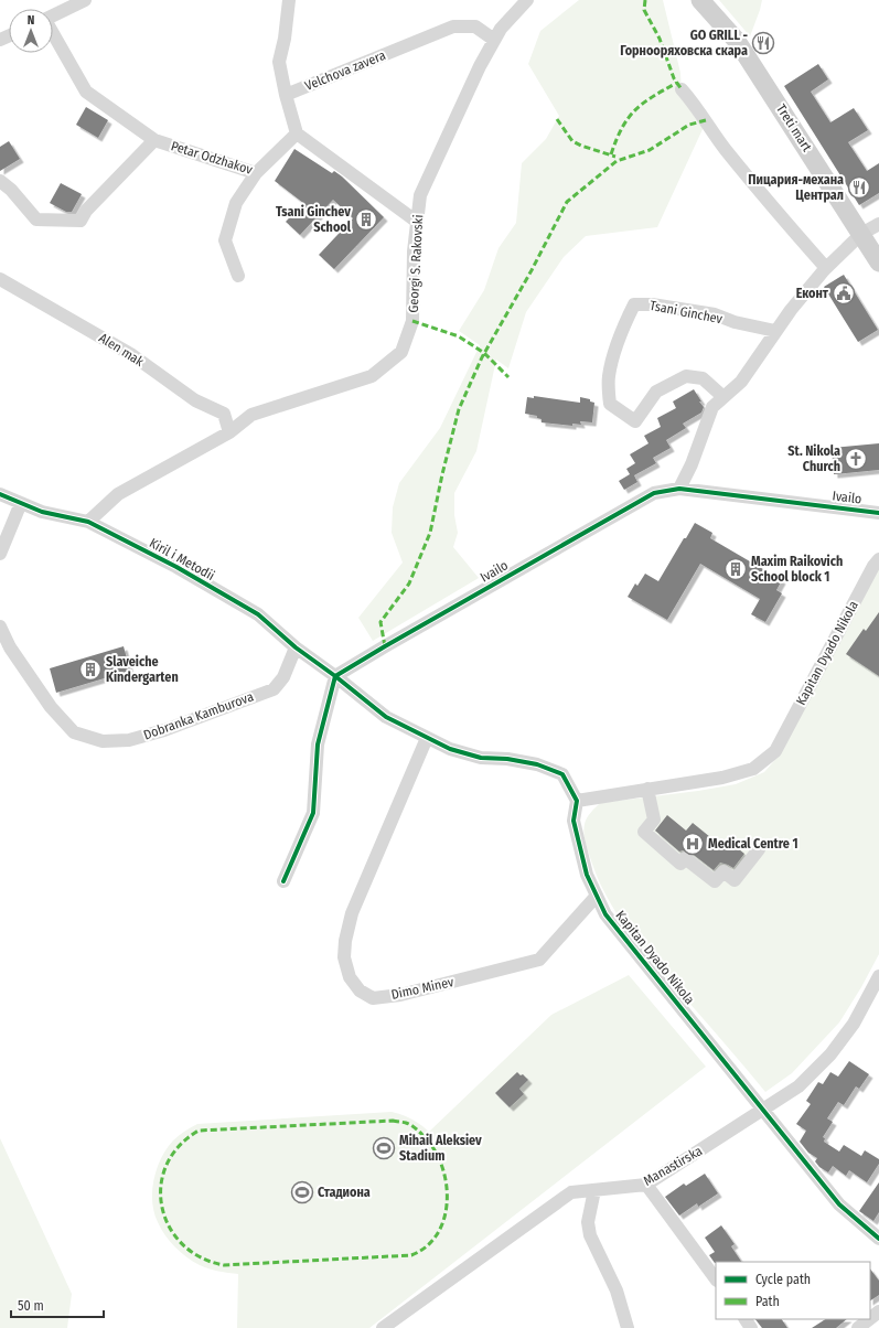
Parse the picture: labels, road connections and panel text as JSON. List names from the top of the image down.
{
  "streets": {
    "street": [
      "Velchova zavera",
      "Treti mart",
      "Petar Odzhakov",
      "Georgi S. Rakovski",
      "Tsani Ginchev",
      "Alen mak",
      "Ivailo",
      "Kiril i Metodii",
      "Kapitan Dyado Nikola",
      "Dobranka Kamburova",
      "Dimo Minev",
      "Manastirska"
    ]
  },
  "crossings": [
    ["Velchova zavera", "Georgi S. Rakovski"],
    ["Georgi S. Rakovski", "Alen mak"],
    ["Georgi S. Rakovski", "Kiril i Metodii"],
    ["Ivailo", "Kiril i Metodii"],
    ["Kiril i Metodii", "Dobranka Kamburova"],
    ["Kapitan Dyado Nikola", "Dimo Minev"],
    ["Kapitan Dyado Nikola", "Manastirska"]
  ],
  "places": {
    "restaurant": ["GO GRILL - Горнооряховска скара", "Пицария-механа Централ"],
    "building": ["Tsani Ginchev School", "Maxim Raikovich School block 1", "Slaveiche Kindergarten"],
    "public building": ["Еконт"],
    "church": ["St. Nikola Church"],
    "hospital": ["Medical Centre 1"],
    "sports": ["Mihail Aleksiev Stadium", "Стадиона"]
  },
  "legend": ["Cycle path", "Path"],
  "scale_bar": "50 m",
  "north": "top"
}
